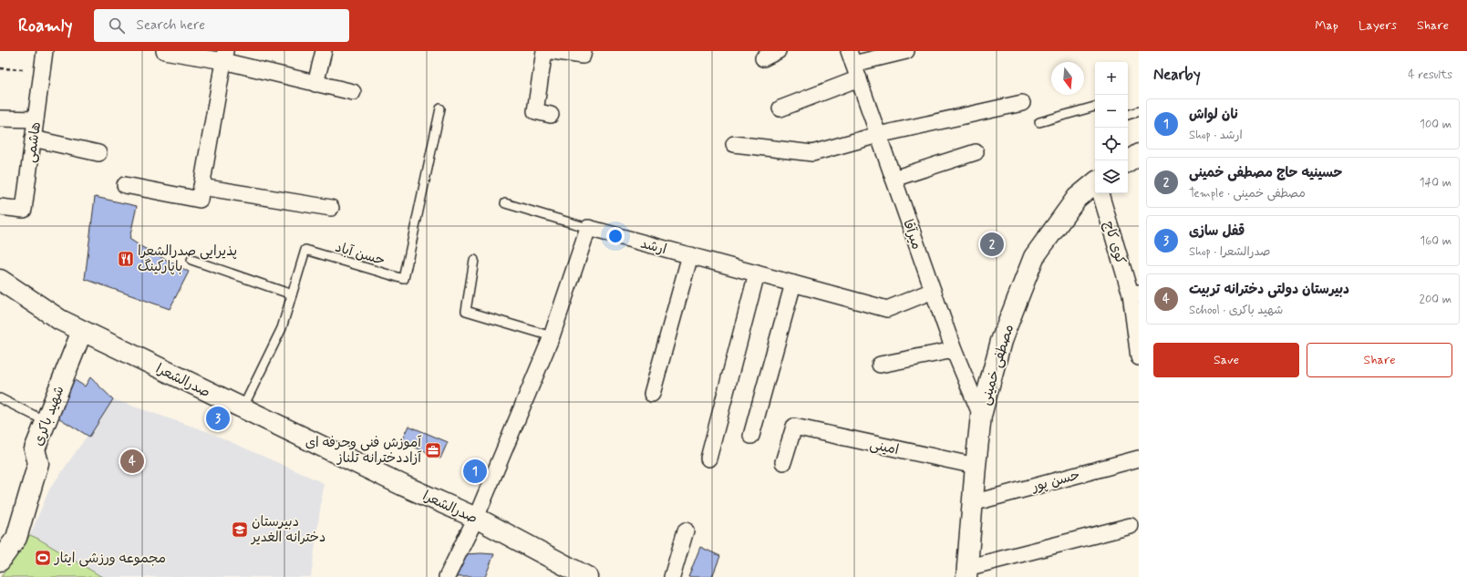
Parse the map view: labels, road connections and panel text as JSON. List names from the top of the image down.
{
  "streets": {
    "main road": ["مصطفی خمینی", "صدرالشعرا", "شهید باکری"],
    "street": [
      "هاشمی",
      "میرآقا",
      "کوی کاج",
      "ارشد",
      "امینی",
      "حسن پور"
    ],
    "lane": ["حسن آباد"]
  },
  "crossings": [
    ["میرآقا", "ارشد"],
    ["میرآقا", "مصطفی خمینی"],
    ["حسن آباد", "صدرالشعرا"],
    ["مصطفی خمینی", "امینی"],
    ["مصطفی خمینی", "حسن پور"],
    ["صدرالشعرا", "شهید باکری"]
  ],
  "places": {
    "restaurant": ["پذیرایی صدرالشعرا باپارکینگ"],
    "office": ["آموزش فنی وحرفه ای آزاددخترانه تلناز"],
    "school or university": ["دبیرستان دخترانه الغدیر"],
    "sports": ["مجموعه ورزشی ایثار"]
  },
  "north": "bottom",
  "page": {
    "header": "Roamly",
    "search": "Search here",
    "nav": ["Map", "Layers", "Share"],
    "heading": ["Nearby", "4 results"],
    "map_buttons": ["+", "−"],
    "list": [
      {
        "mark": "1",
        "name": "نان لواش",
        "note": "Shop · ارشد",
        "value": "100 m"
      },
      {
        "mark": "2",
        "name": "حسینیه حاج مصطفی خمینی",
        "note": "Temple · مصطفی خمینی",
        "value": "140 m"
      },
      {
        "mark": "3",
        "name": "قفل سازی",
        "note": "Shop · صدرالشعرا",
        "value": "160 m"
      },
      {
        "mark": "4",
        "name": "دبیرستان دولتی دخترانه تربیت",
        "note": "School · شهید باکری",
        "value": "200 m"
      }
    ],
    "pins": [
      "2",
      "3",
      "4",
      "1"
    ],
    "buttons": ["Save", "Share"]
  }
}
